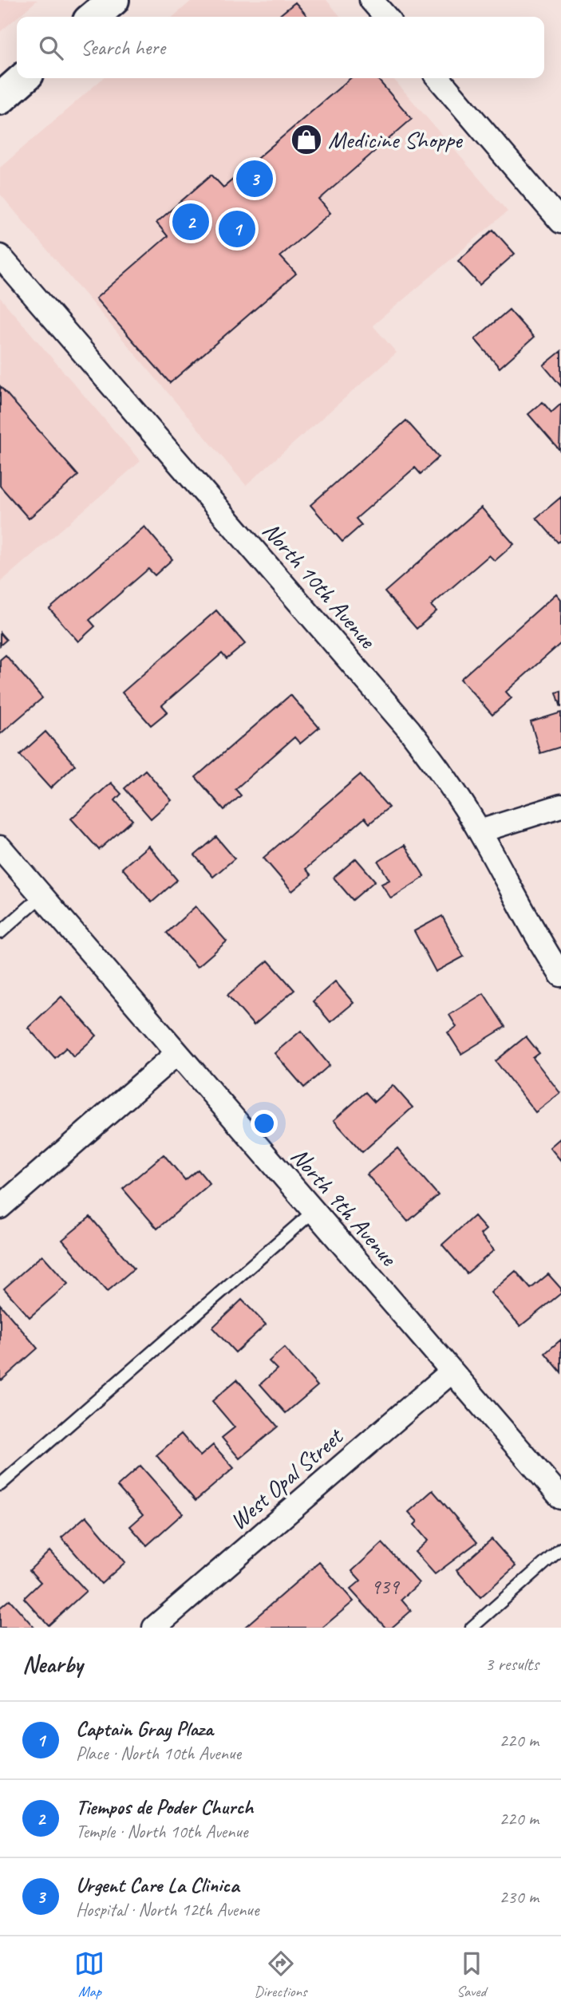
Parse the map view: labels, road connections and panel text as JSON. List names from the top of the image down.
{
  "streets": {
    "street": ["North 10th Avenue", "North 9th Avenue", "West Opal Street"]
  },
  "crossings": [
    ["North 9th Avenue", "West Opal Street"]
  ],
  "places": {
    "shop": ["Medicine Shoppe"]
  },
  "house_numbers": ["939"],
  "page": {
    "search": "Search here",
    "pins": ["3", "2", "1"],
    "heading": ["Nearby", "3 results"],
    "list": [
      {
        "mark": "1",
        "name": "Captain Gray Plaza",
        "note": "Place · North 10th Avenue",
        "value": "220 m"
      },
      {
        "mark": "2",
        "name": "Tiempos de Poder Church",
        "note": "Temple · North 10th Avenue",
        "value": "220 m"
      },
      {
        "mark": "3",
        "name": "Urgent Care La Clinica",
        "note": "Hospital · North 12th Avenue",
        "value": "230 m"
      }
    ],
    "nav": ["Map", "Directions", "Saved"]
  }
}
